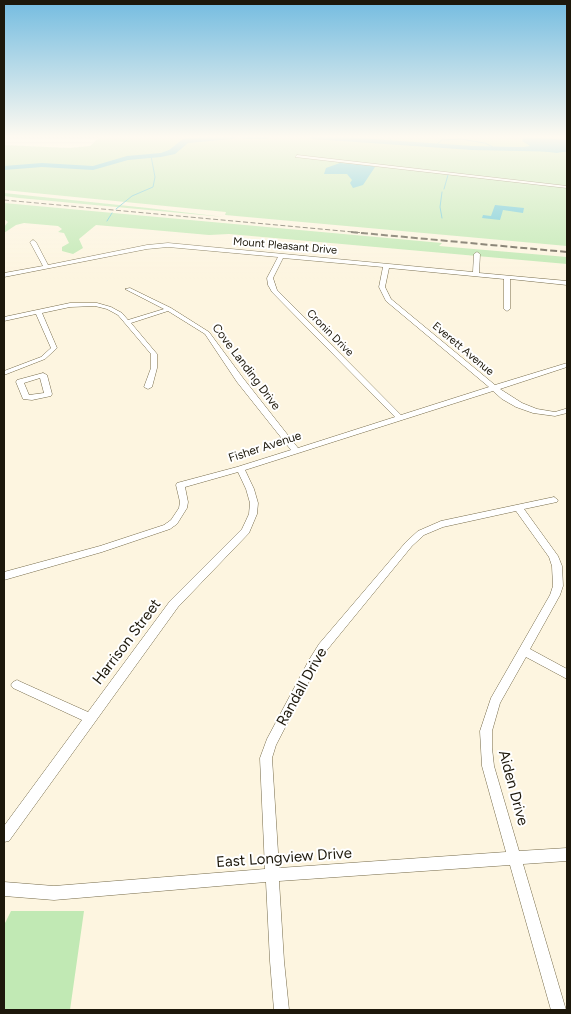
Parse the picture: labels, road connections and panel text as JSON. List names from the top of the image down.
{
  "streets": {
    "street": [
      "Mount Pleasant Drive",
      "Cronin Drive",
      "Everett Avenue",
      "Cove Landing Drive",
      "Fisher Avenue",
      "Harrison Street",
      "Randall Drive",
      "Aiden Drive",
      "East Longview Drive"
    ]
  },
  "crossings": [
    ["Mount Pleasant Drive", "Cronin Drive"],
    ["Mount Pleasant Drive", "Everett Avenue"],
    ["Cronin Drive", "Fisher Avenue"],
    ["Everett Avenue", "Fisher Avenue"],
    ["Cove Landing Drive", "Fisher Avenue"],
    ["Fisher Avenue", "Harrison Street"],
    ["Randall Drive", "Aiden Drive"],
    ["Randall Drive", "East Longview Drive"],
    ["Aiden Drive", "East Longview Drive"]
  ]
}
